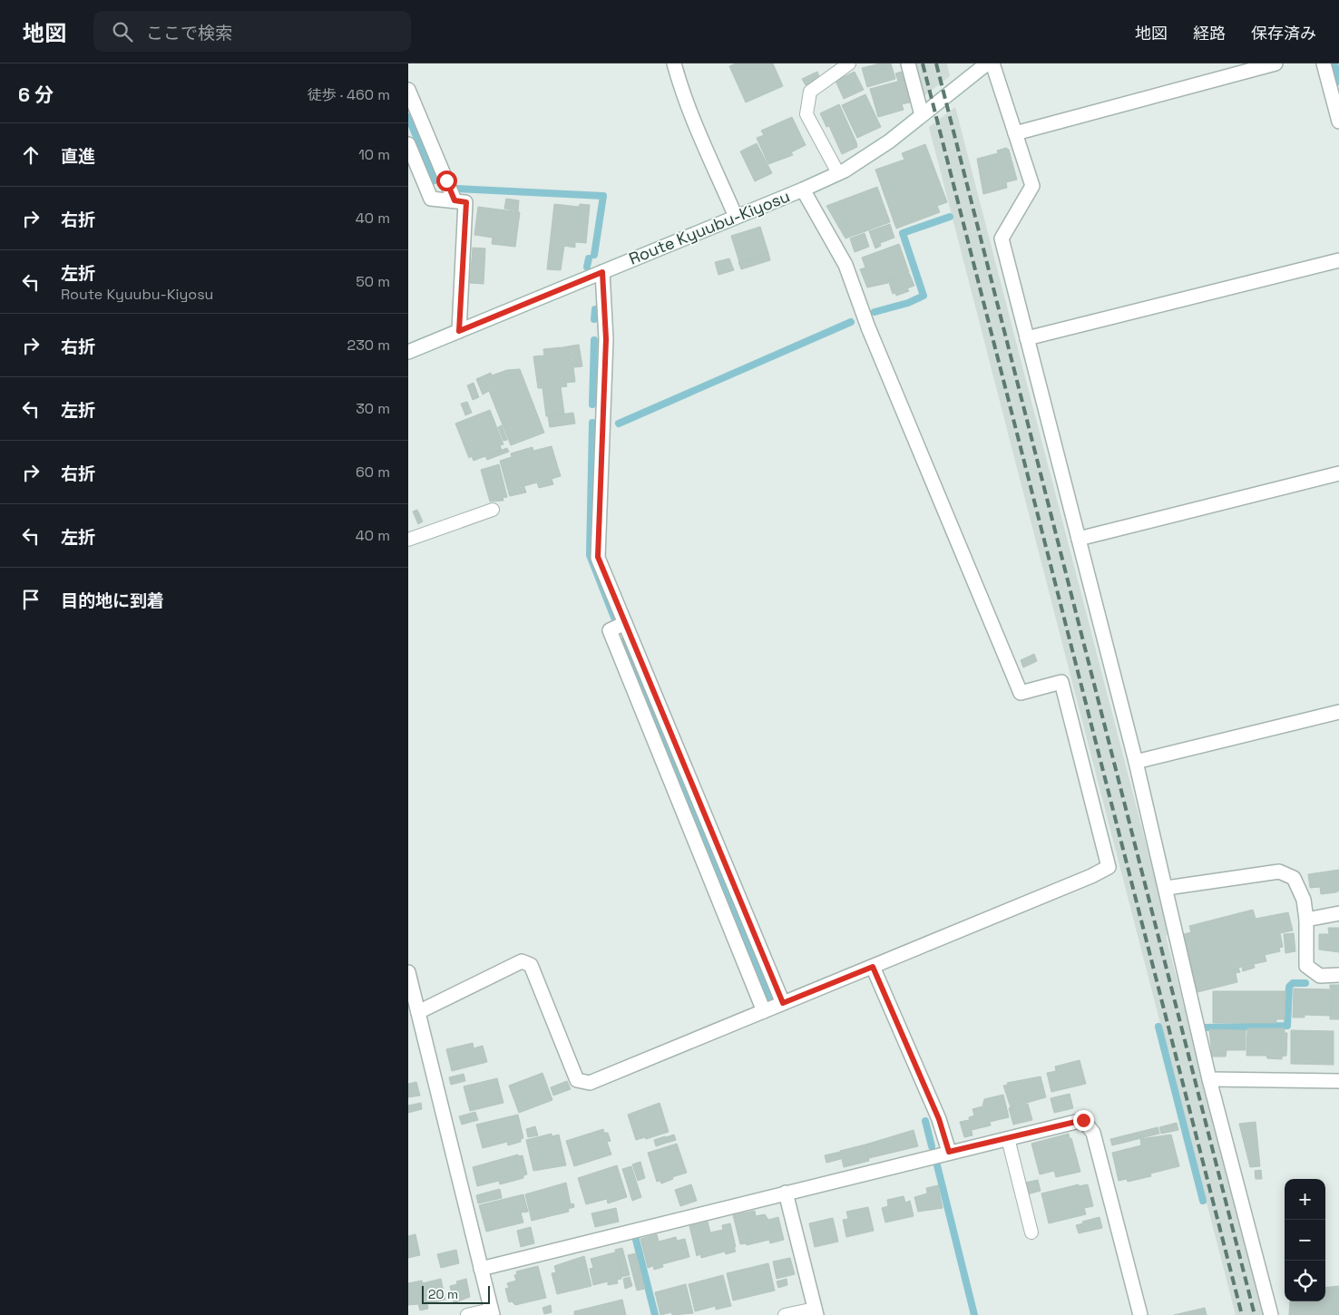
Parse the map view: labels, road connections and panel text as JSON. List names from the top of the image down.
{
  "streets": {
    "street": ["Route Kyuubu-Kiyosu"]
  },
  "scale_bar": "20 m",
  "page": {
    "header": "地図",
    "search": "ここで検索",
    "nav": ["地図", "経路", "保存済み"],
    "heading": ["6 分", "徒歩 · 460 m"],
    "list": [
      ["直進", "10 m"],
      ["右折", "40 m"],
      ["左折", "Route Kyuubu-Kiyosu", "50 m"],
      ["右折", "230 m"],
      ["左折", "30 m"],
      ["右折", "60 m"],
      ["左折", "40 m"],
      "目的地に到着"
    ],
    "map_buttons": ["+", "−"],
    "scale": "20 m"
  }
}
